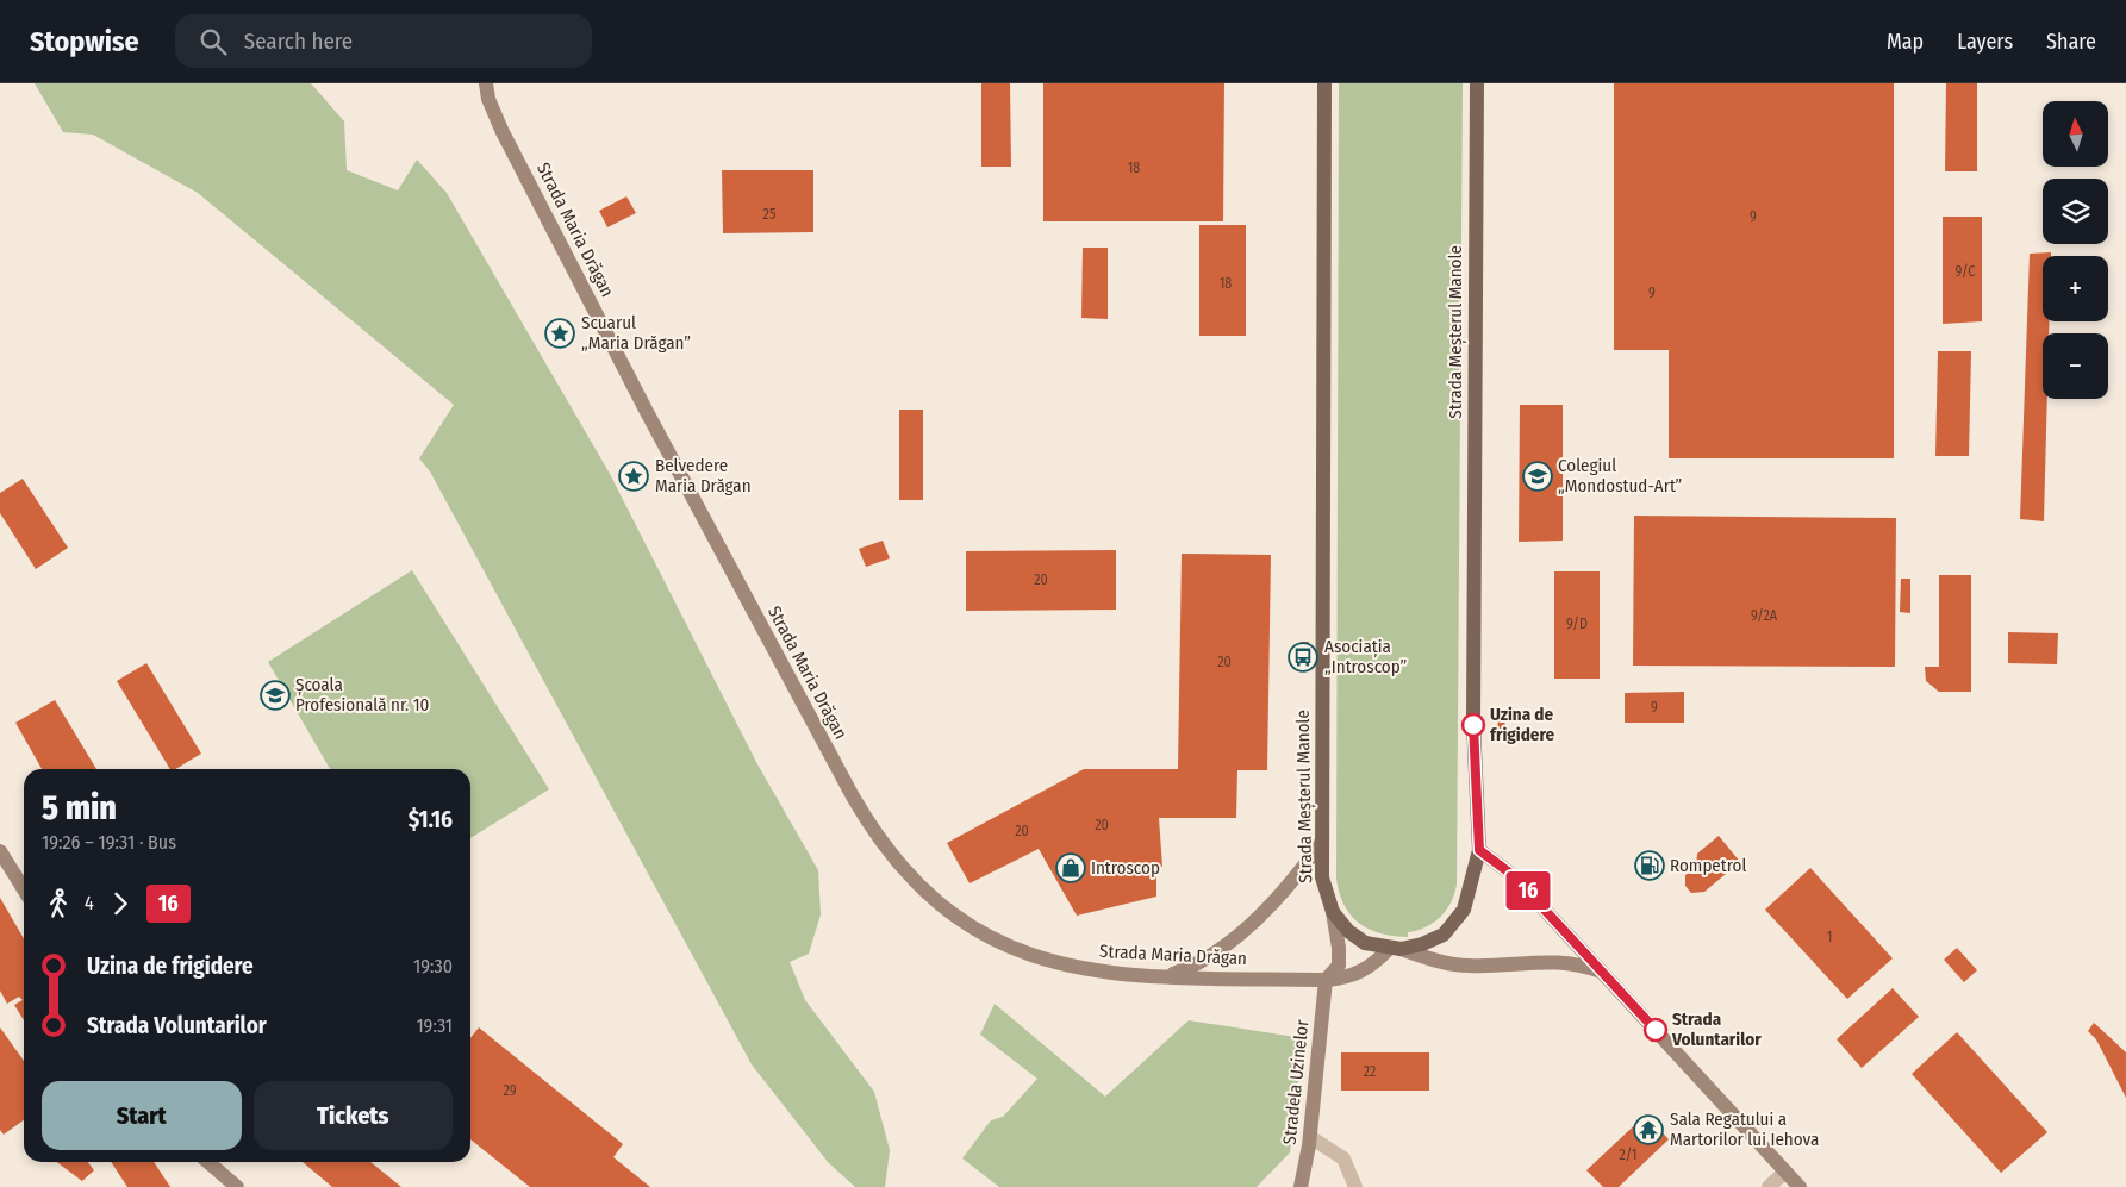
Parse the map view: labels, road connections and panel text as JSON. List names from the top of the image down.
{
  "streets": {
    "main road": ["Strada Maria Drăgan", "Strada Meșterul Manole", "Stradela Uzinelor"]
  },
  "crossings": [
    ["Strada Maria Drăgan", "Strada Meșterul Manole"],
    ["Strada Maria Drăgan", "Stradela Uzinelor"]
  ],
  "places": {
    "place": ["Scuarul „Maria Drăgan”", "Belvedere Maria Drăgan"],
    "school or university": ["Colegiul „Mondostud-Art”", "Școala Profesională nr. 10"],
    "bus stop": ["Asociația „Introscop”"],
    "other": ["Uzina de frigidere", "Strada Voluntarilor"],
    "fuel station": ["Rompetrol"],
    "shop": ["Introscop"],
    "temple": ["Sala Regatului a Martorilor lui Iehova"]
  },
  "lines": ["bus line 16"],
  "house_numbers": [
    "18",
    "25",
    "9",
    "9/C",
    "18",
    "9",
    "20",
    "9/2A",
    "9/D",
    "20",
    "9",
    "20",
    "20",
    "1",
    "22",
    "29",
    "2/1"
  ],
  "north": "top",
  "page": {
    "header": "Stopwise",
    "search": "Search here",
    "nav": ["Map", "Layers", "Share"],
    "on_map": "16",
    "map_buttons": ["+", "−"],
    "heading": ["5 min", "19:26 – 19:31 · Bus", "$1.16"],
    "legs": ["4", "16"],
    "list": [
      {
        "name": "Uzina de frigidere",
        "value": "19:30"
      },
      {
        "name": "Strada Voluntarilor",
        "value": "19:31"
      }
    ],
    "buttons": ["Start", "Tickets"]
  }
}
